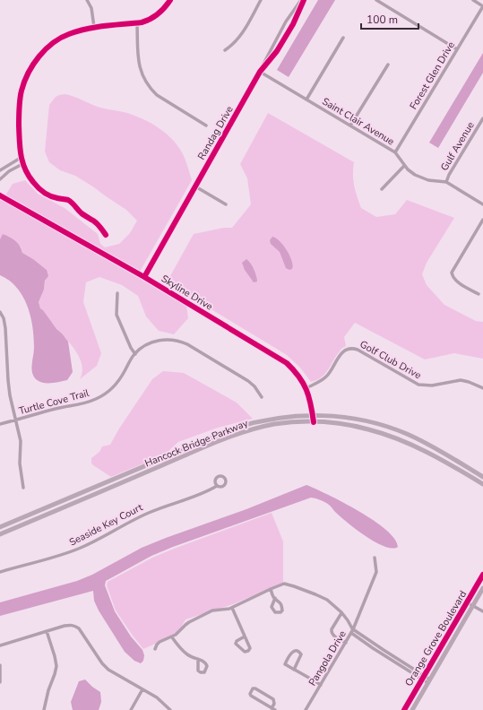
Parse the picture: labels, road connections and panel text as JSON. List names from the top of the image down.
{
  "streets": {
    "main road": ["Skyline Drive", "Hancock Bridge Parkway", "Orange Grove Boulevard"],
    "street": [
      "Forest Glen Drive",
      "Saint Clair Avenue",
      "Randag Drive",
      "Gulf Avenue",
      "Golf Club Drive",
      "Turtle Cove Trail",
      "Seaside Key Court",
      "Pangola Drive"
    ]
  },
  "crossings": [
    ["Forest Glen Drive", "Saint Clair Avenue"],
    ["Saint Clair Avenue", "Randag Drive"],
    ["Saint Clair Avenue", "Gulf Avenue"],
    ["Randag Drive", "Skyline Drive"],
    ["Skyline Drive", "Golf Club Drive"],
    ["Skyline Drive", "Hancock Bridge Parkway"]
  ],
  "scale_bar": "100 m"
}
